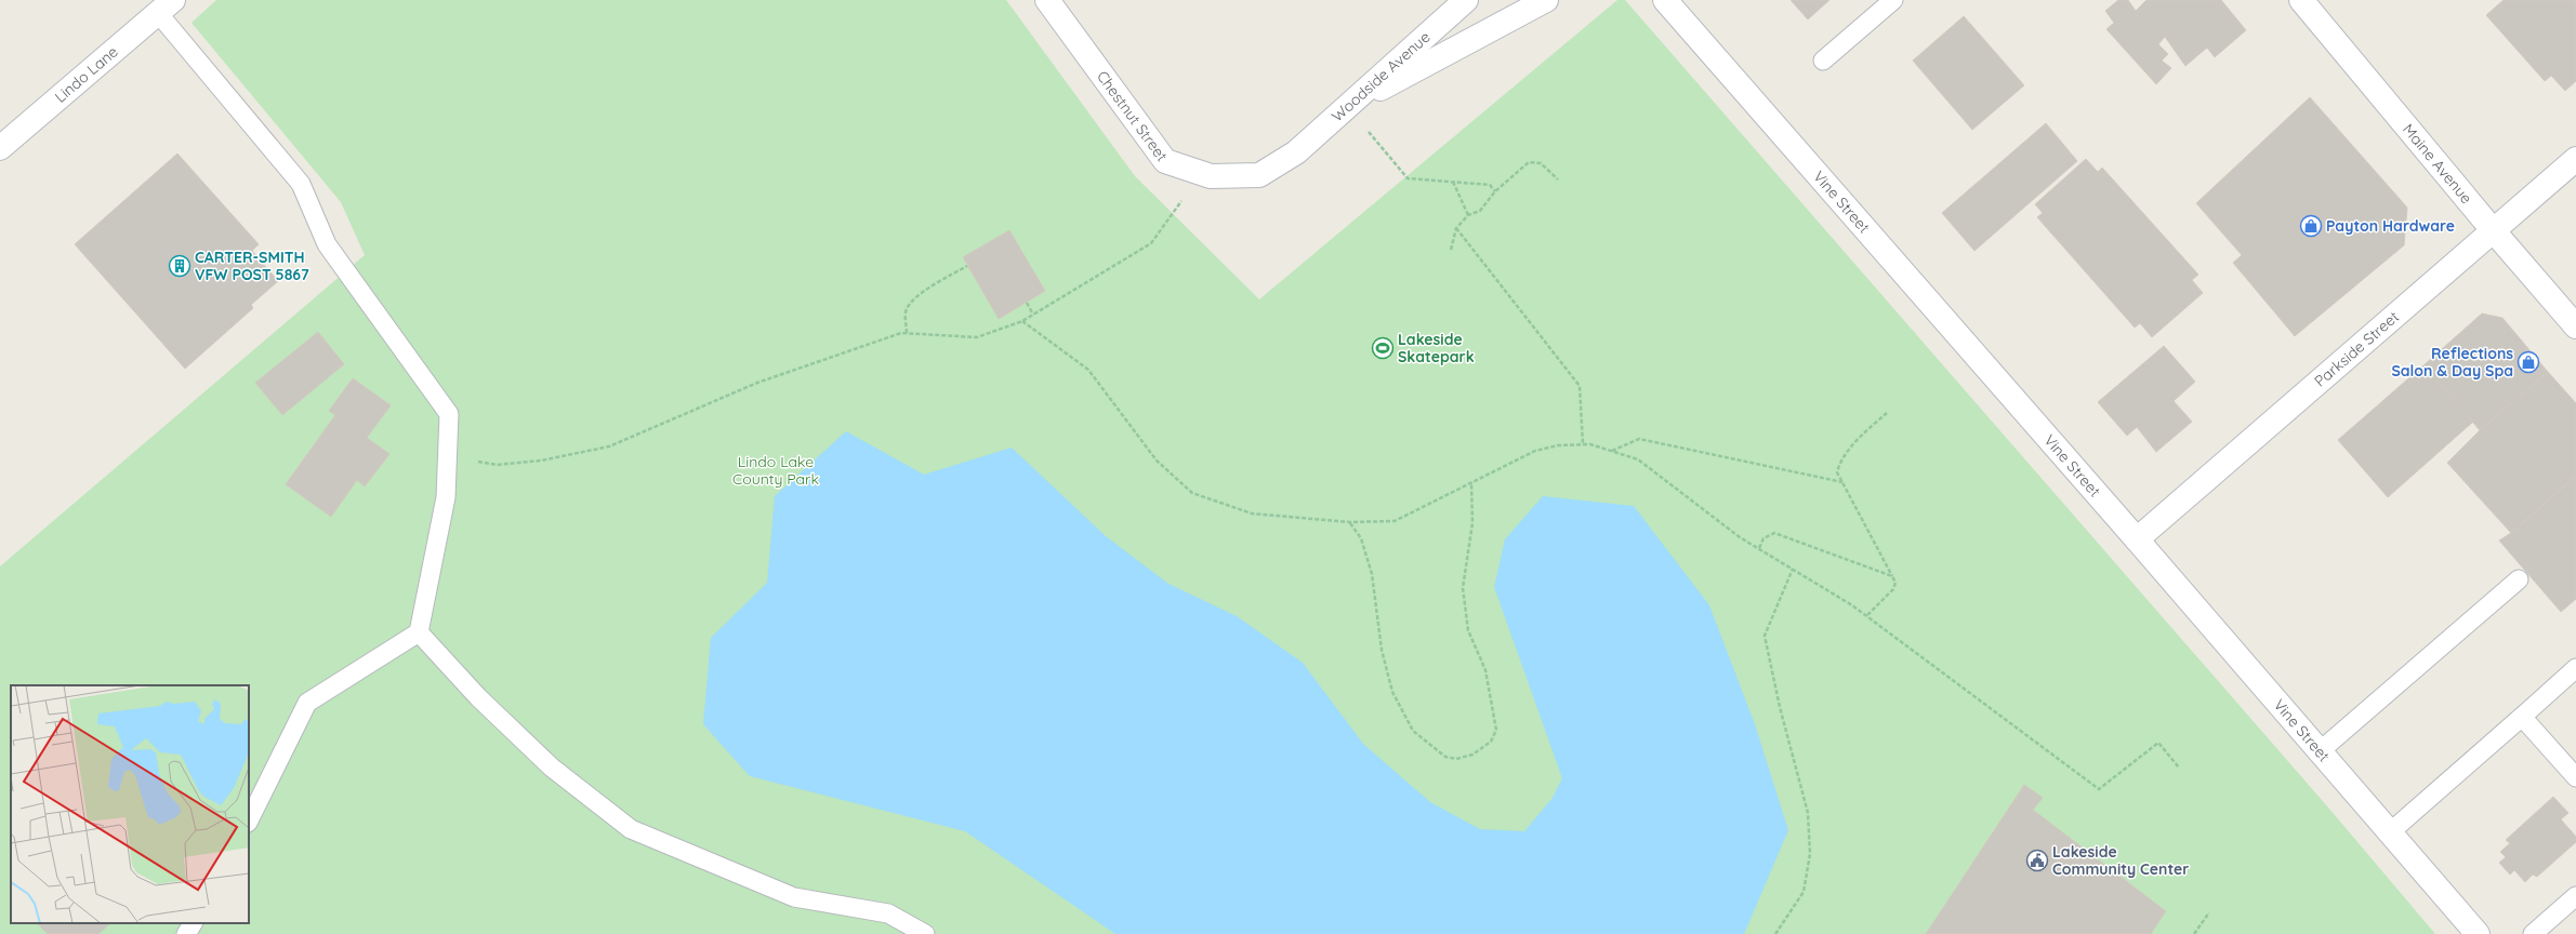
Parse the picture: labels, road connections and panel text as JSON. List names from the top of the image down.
{
  "streets": {
    "street": [
      "Lindo Lane",
      "Woodside Avenue",
      "Chestnut Street",
      "Maine Avenue",
      "Vine Street",
      "Parkside Street"
    ]
  },
  "crossings": [
    ["Woodside Avenue", "Chestnut Street"],
    ["Maine Avenue", "Parkside Street"],
    ["Vine Street", "Parkside Street"]
  ],
  "parks": ["Lindo Lake County Park"],
  "places": {
    "shop": ["Payton Hardware", "Reflections Salon & Day Spa"],
    "building": ["CARTER-SMITH VFW POST 5867"],
    "sports": ["Lakeside Skatepark"],
    "public building": ["Lakeside Community Center"]
  }
}
